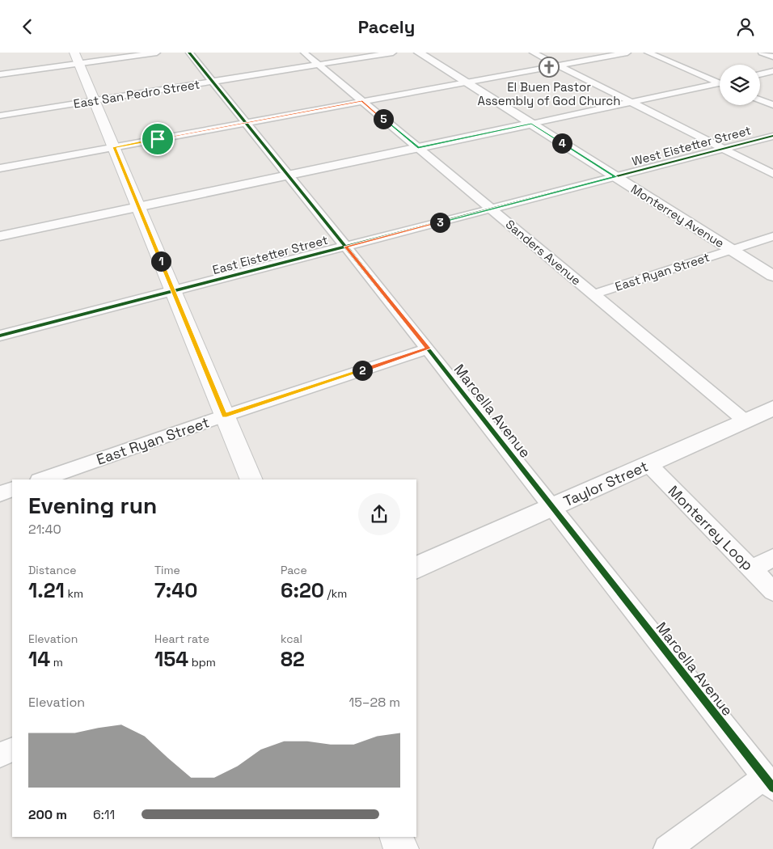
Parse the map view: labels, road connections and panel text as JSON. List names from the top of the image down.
{
  "streets": {
    "street": [
      "East San Pedro Street",
      "West Eistetter Street",
      "Monterrey Avenue",
      "Sanders Avenue",
      "East Eistetter Street",
      "East Ryan Street",
      "Marcella Avenue",
      "Taylor Street",
      "Monterrey Loop"
    ]
  },
  "crossings": [
    ["East San Pedro Street", "Sanders Avenue"],
    ["East San Pedro Street", "Marcella Avenue"],
    ["West Eistetter Street", "Monterrey Avenue"],
    ["West Eistetter Street", "East Eistetter Street"],
    ["Monterrey Avenue", "East Eistetter Street"],
    ["Monterrey Avenue", "East Ryan Street"],
    ["Sanders Avenue", "East Eistetter Street"],
    ["Sanders Avenue", "East Ryan Street"],
    ["Sanders Avenue", "Taylor Street"],
    ["East Eistetter Street", "Marcella Avenue"],
    ["East Ryan Street", "Marcella Avenue"],
    ["Marcella Avenue", "Taylor Street"],
    ["Taylor Street", "Monterrey Loop"]
  ],
  "places": {
    "church": ["El Buen Pastor Assembly of God Church"]
  },
  "page": {
    "header": "Pacely",
    "pins": [
      "5",
      "4",
      "3",
      "1",
      "2"
    ],
    "heading": ["Evening run", "21:40"],
    "stats": [
      ["Distance", "1.21 km"],
      ["Time", "7:40"],
      ["Pace", "6:20 /km"],
      ["Elevation", "14 m"],
      ["Heart rate", "154 bpm"],
      ["kcal", "82"]
    ],
    "chart": ["Elevation", "15–28 m"],
    "list": [
      {
        "name": "200 m",
        "note": "6:11"
      }
    ]
  }
}
